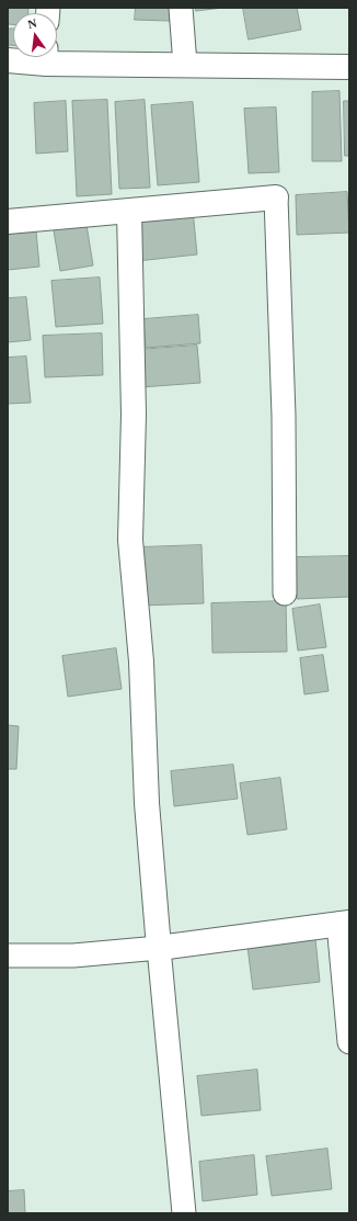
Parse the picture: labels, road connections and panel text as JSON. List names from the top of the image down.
{
  "north": "top"
}
